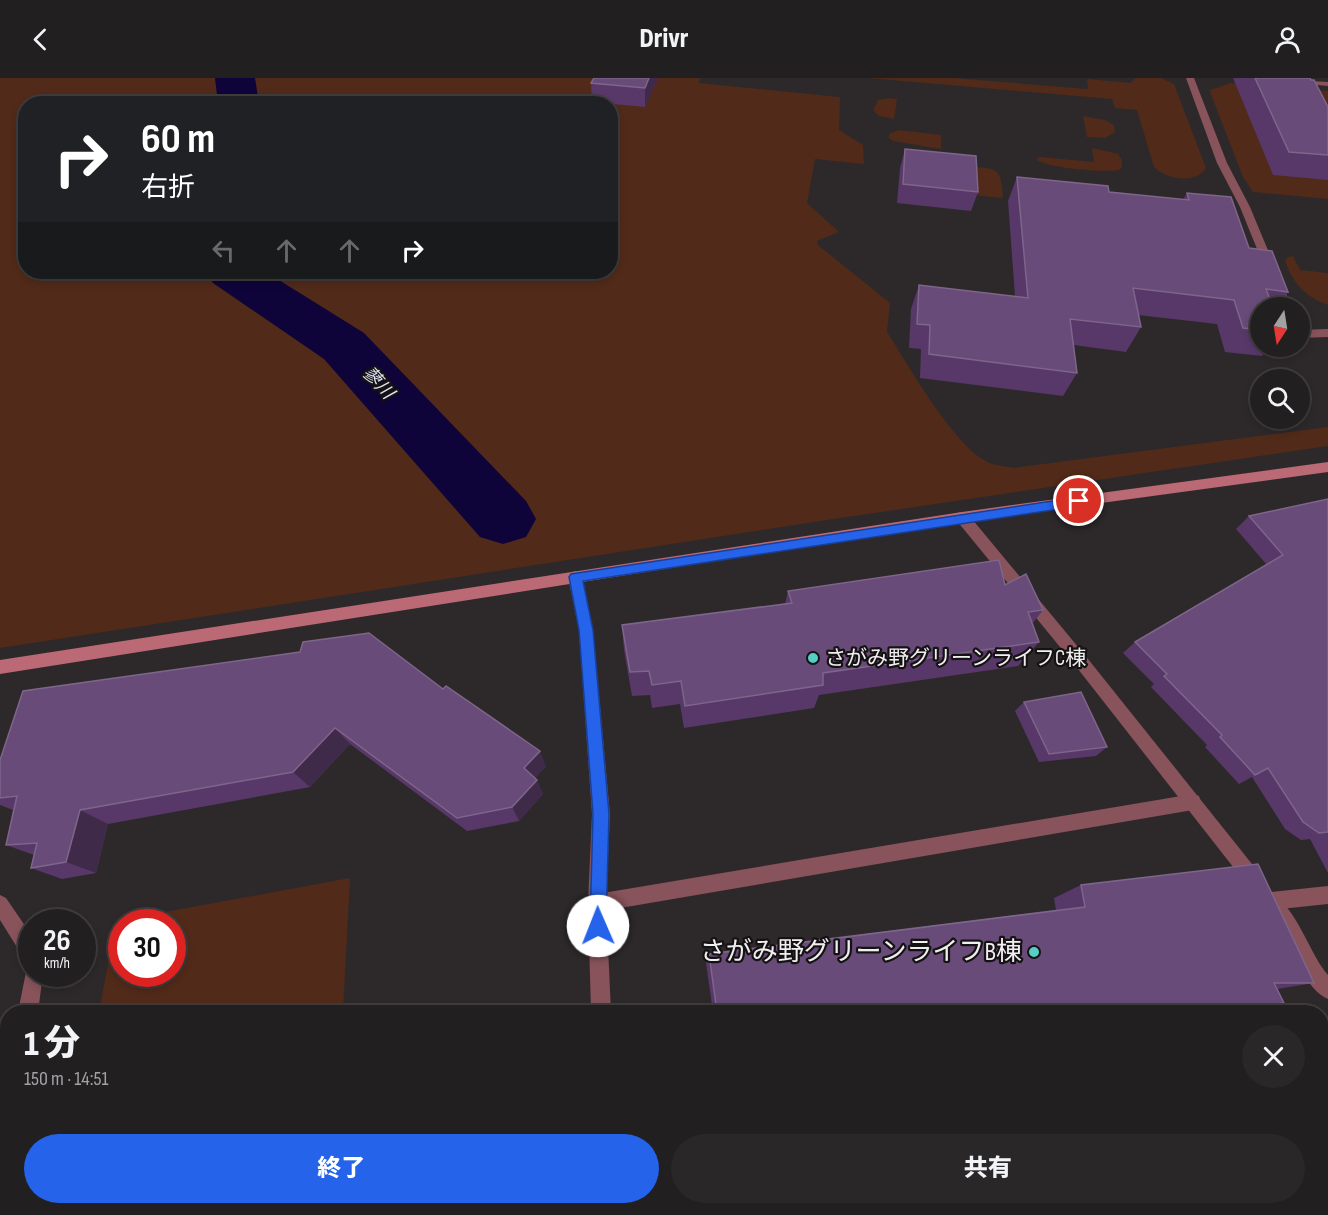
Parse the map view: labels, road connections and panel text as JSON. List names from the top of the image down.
{
  "water": ["蓼川"],
  "places": ["さがみ野グリーンライフC棟", "さがみ野グリーンライフB棟"],
  "north": "bottom",
  "page": {
    "header": "Drivr",
    "turn": ["60 m", "右折"],
    "speed": "26 km/h",
    "limit": "30",
    "heading": ["1 分", "150 m · 14:51"],
    "buttons": ["終了", "共有"]
  }
}
